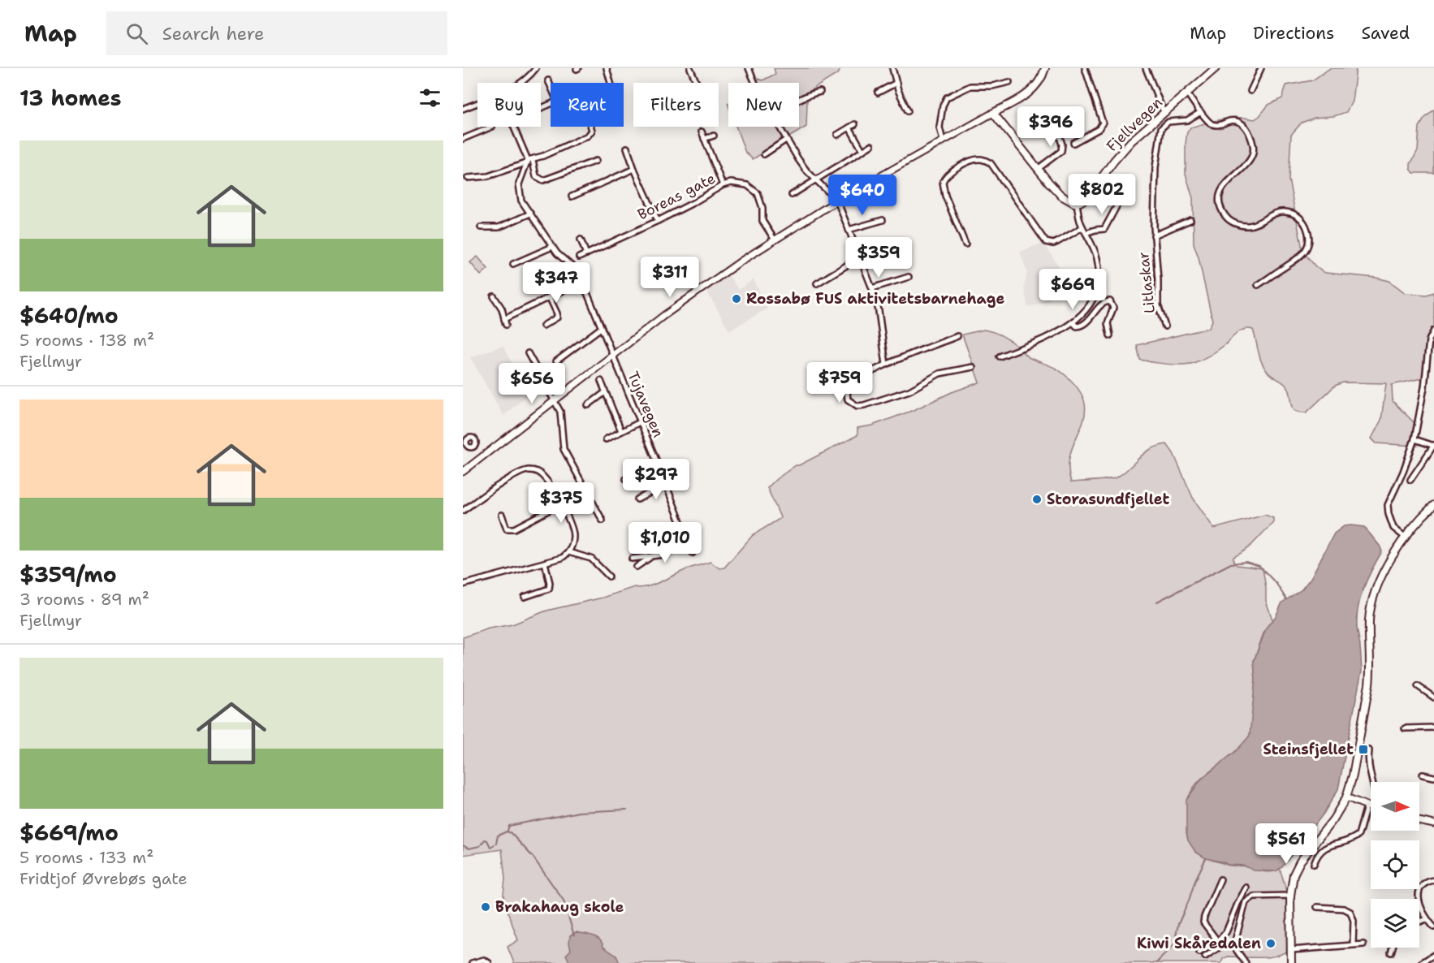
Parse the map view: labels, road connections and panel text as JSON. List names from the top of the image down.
{
  "streets": {
    "main road": ["Fjellvegen"],
    "street": ["Boreas gate", "Litlaskar", "Tujavegen"]
  },
  "places": {
    "other": [
      "Rossabø FUS aktivitetsbarnehage",
      "Storasundfjellet",
      "Brakahaug skole",
      "Kiwi Skåredalen"
    ],
    "transit": ["Steinsfjellet"]
  },
  "north": "right",
  "page": {
    "header": "Map",
    "search": "Search here",
    "nav": ["Map", "Directions", "Saved"],
    "heading": "13 homes",
    "chip": [
      "Buy",
      "Rent",
      "Filters",
      "New"
    ],
    "price": [
      "$396",
      "$802",
      "$640",
      "$359",
      "$311",
      "$347",
      "$669",
      "$759",
      "$656",
      "$297",
      "$375",
      "$1,010",
      "$561"
    ],
    "list": [
      {
        "name": "$640/mo",
        "note": "5 rooms · 138 m² · Fjellmyr"
      },
      {
        "name": "$359/mo",
        "note": "3 rooms · 89 m² · Fjellmyr"
      },
      {
        "name": "$669/mo",
        "note": "5 rooms · 133 m² · Fridtjof Øvrebøs gate"
      }
    ]
  }
}
